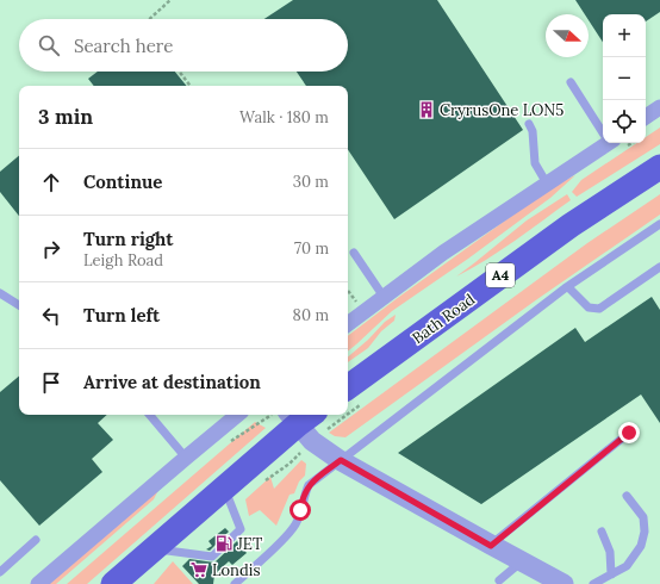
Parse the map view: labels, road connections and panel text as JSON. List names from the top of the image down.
{
  "streets": {
    "main road": ["A4", "Bath Road"]
  },
  "places": {
    "building": ["CryrusOne LON5"],
    "fuel station": ["JET"],
    "supermarket": ["Londis"]
  },
  "north": "right",
  "page": {
    "map_buttons": ["+", "−"],
    "search": "Search here",
    "heading": ["3 min", "Walk · 180 m"],
    "list": [
      ["Continue", "30 m"],
      ["Turn right", "Leigh Road", "70 m"],
      ["Turn left", "80 m"],
      "Arrive at destination"
    ]
  }
}
